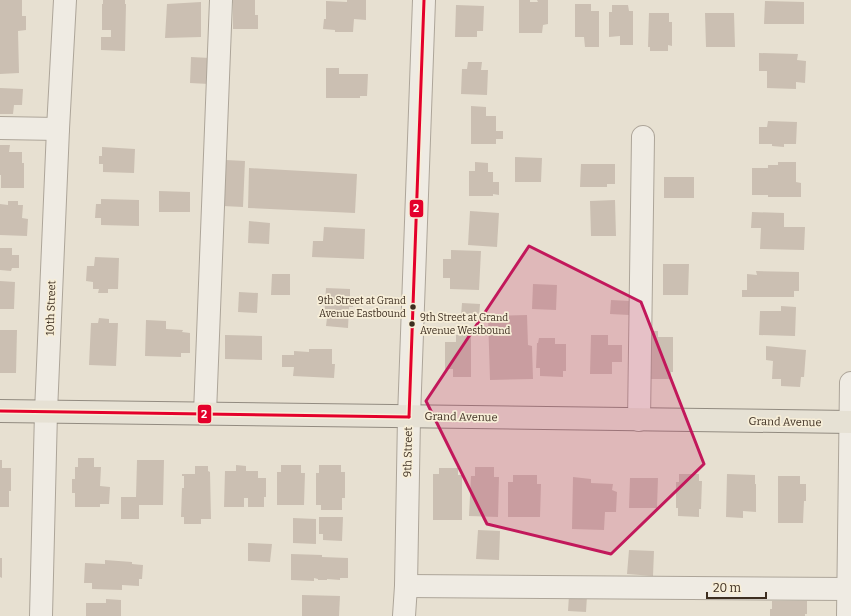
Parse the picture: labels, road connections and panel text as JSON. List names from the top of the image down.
{
  "streets": {
    "main road": ["Grand Avenue"],
    "street": ["10th Street", "9th Street"]
  },
  "crossings": [
    ["10th Street", "Grand Avenue"],
    ["Grand Avenue", "9th Street"]
  ],
  "places": ["9th Street at Grand Avenue Eastbound", "9th Street at Grand Avenue Westbound"],
  "lines": ["transit line 2"],
  "scale_bar": "20 m"
}
